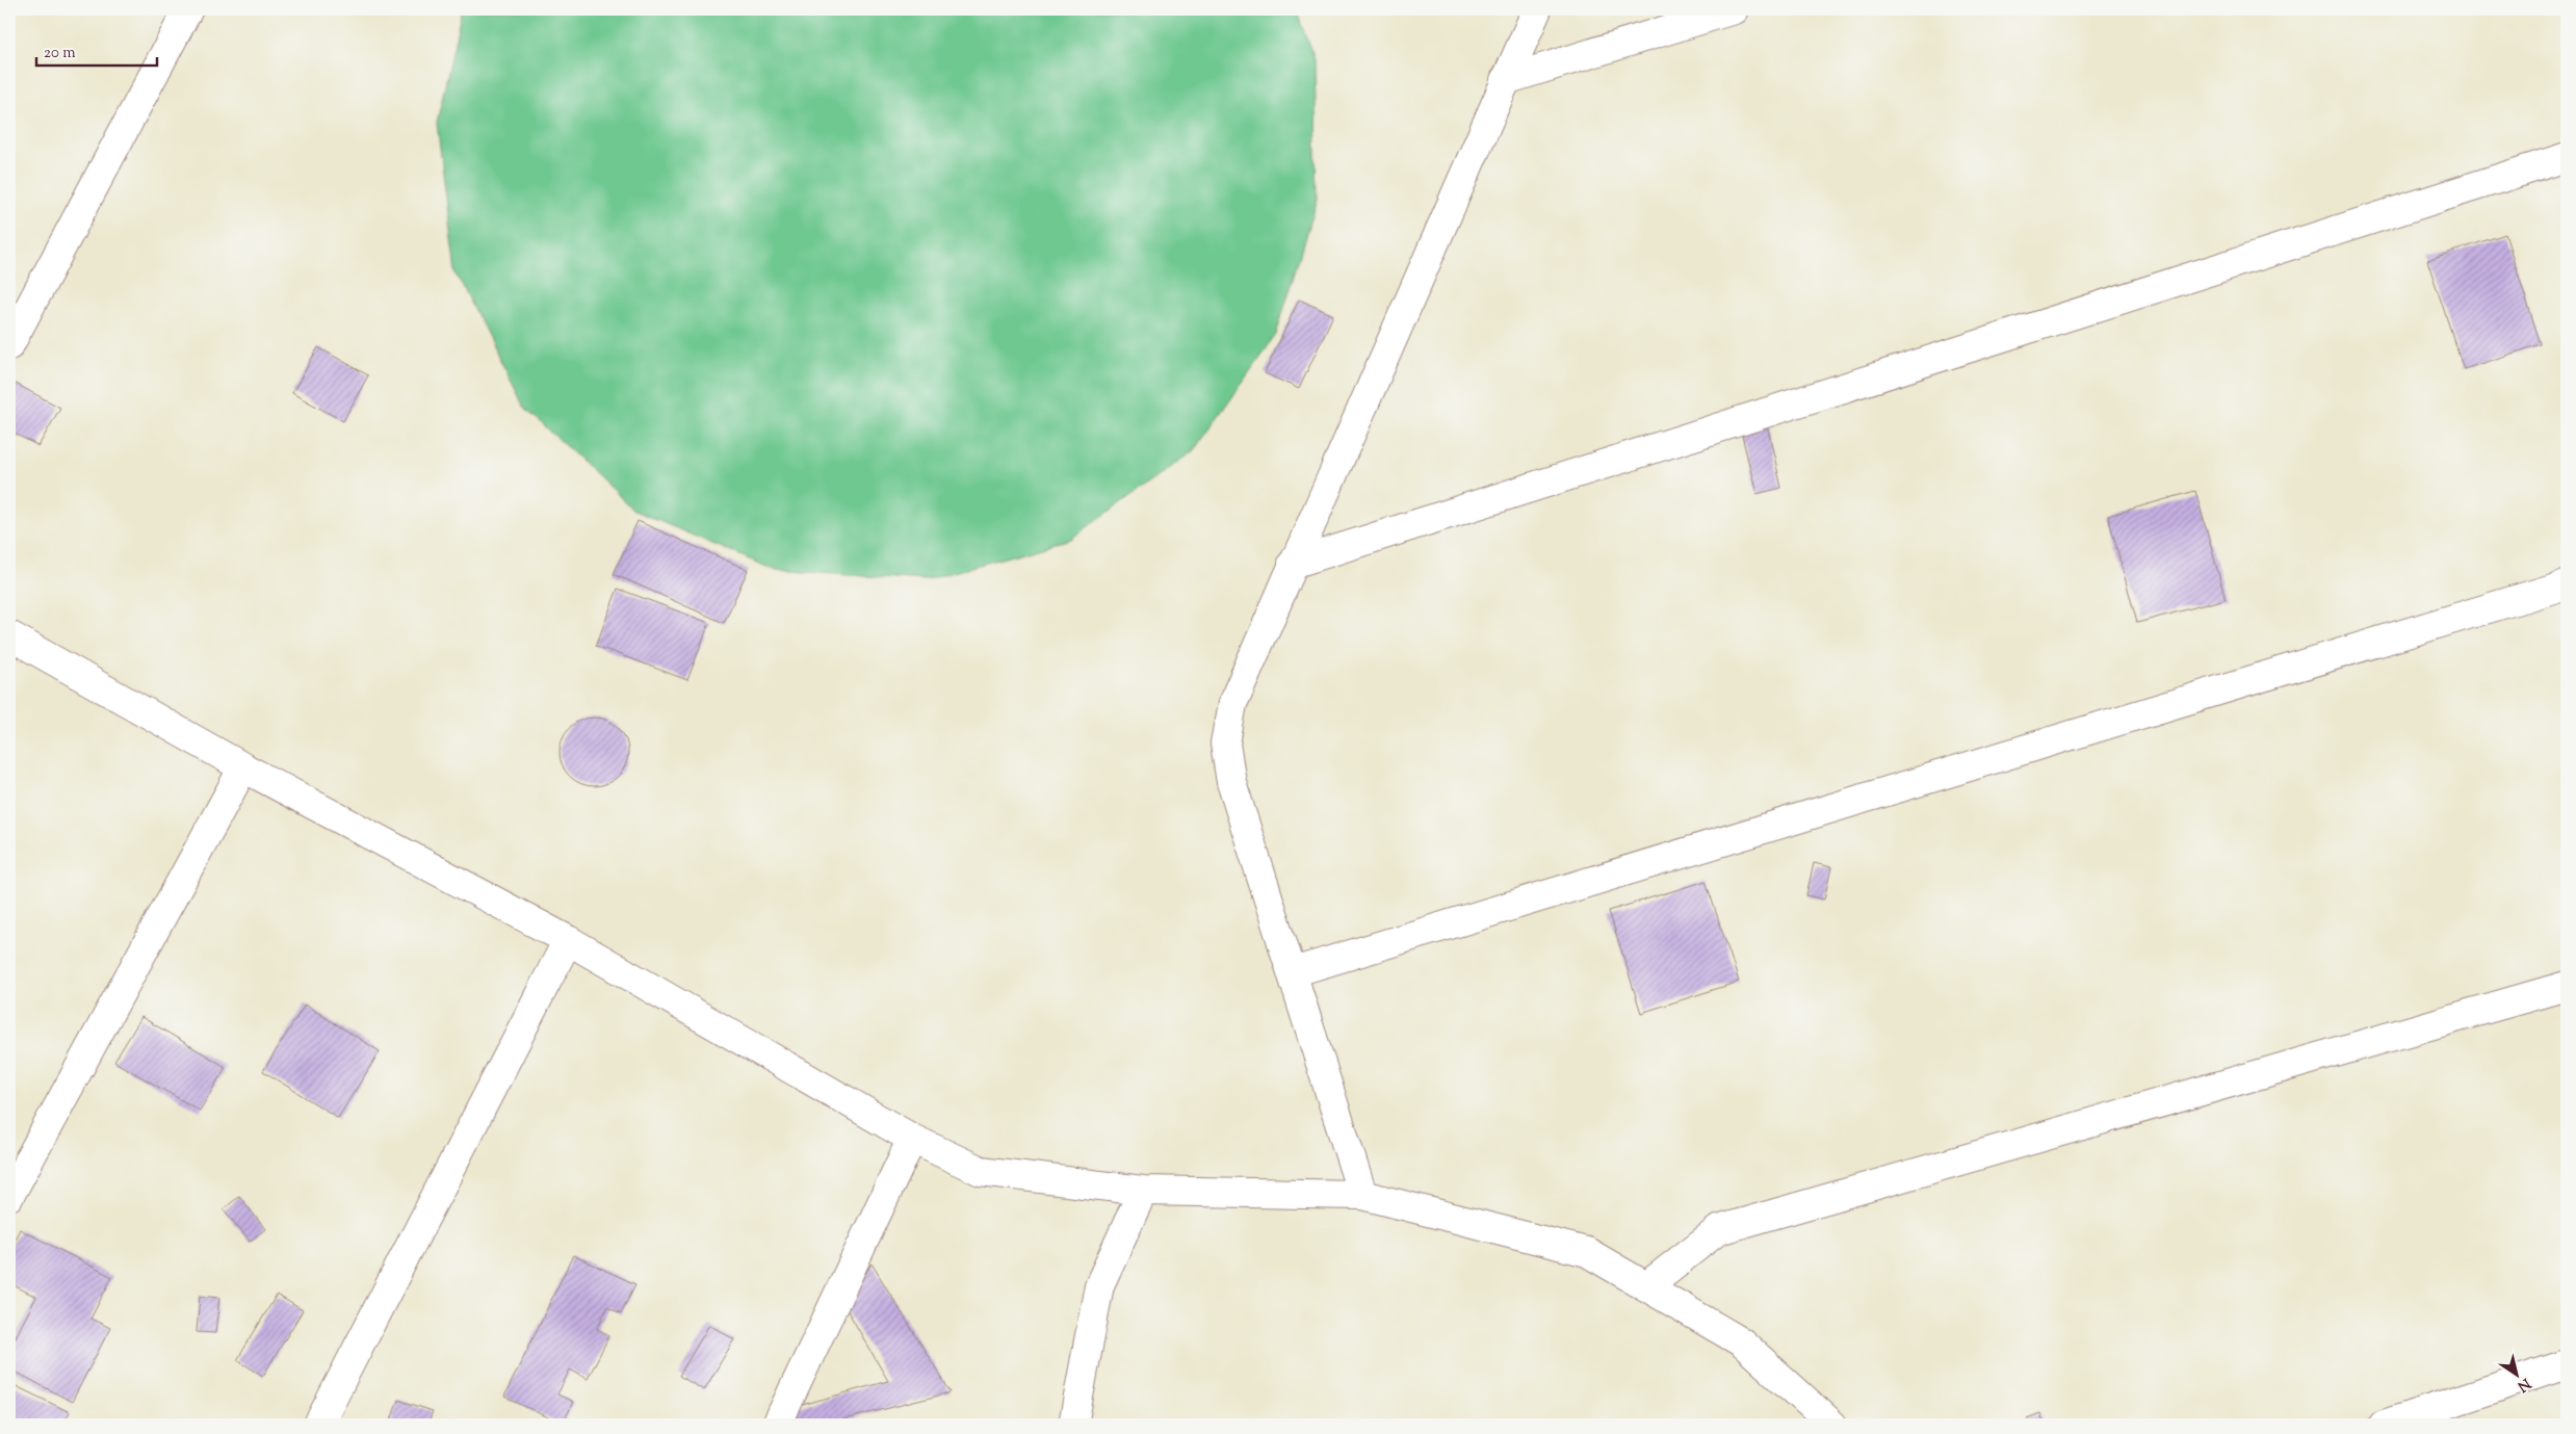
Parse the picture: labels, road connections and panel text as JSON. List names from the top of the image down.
{
  "scale_bar": "20 m",
  "north": "bottom right"
}
